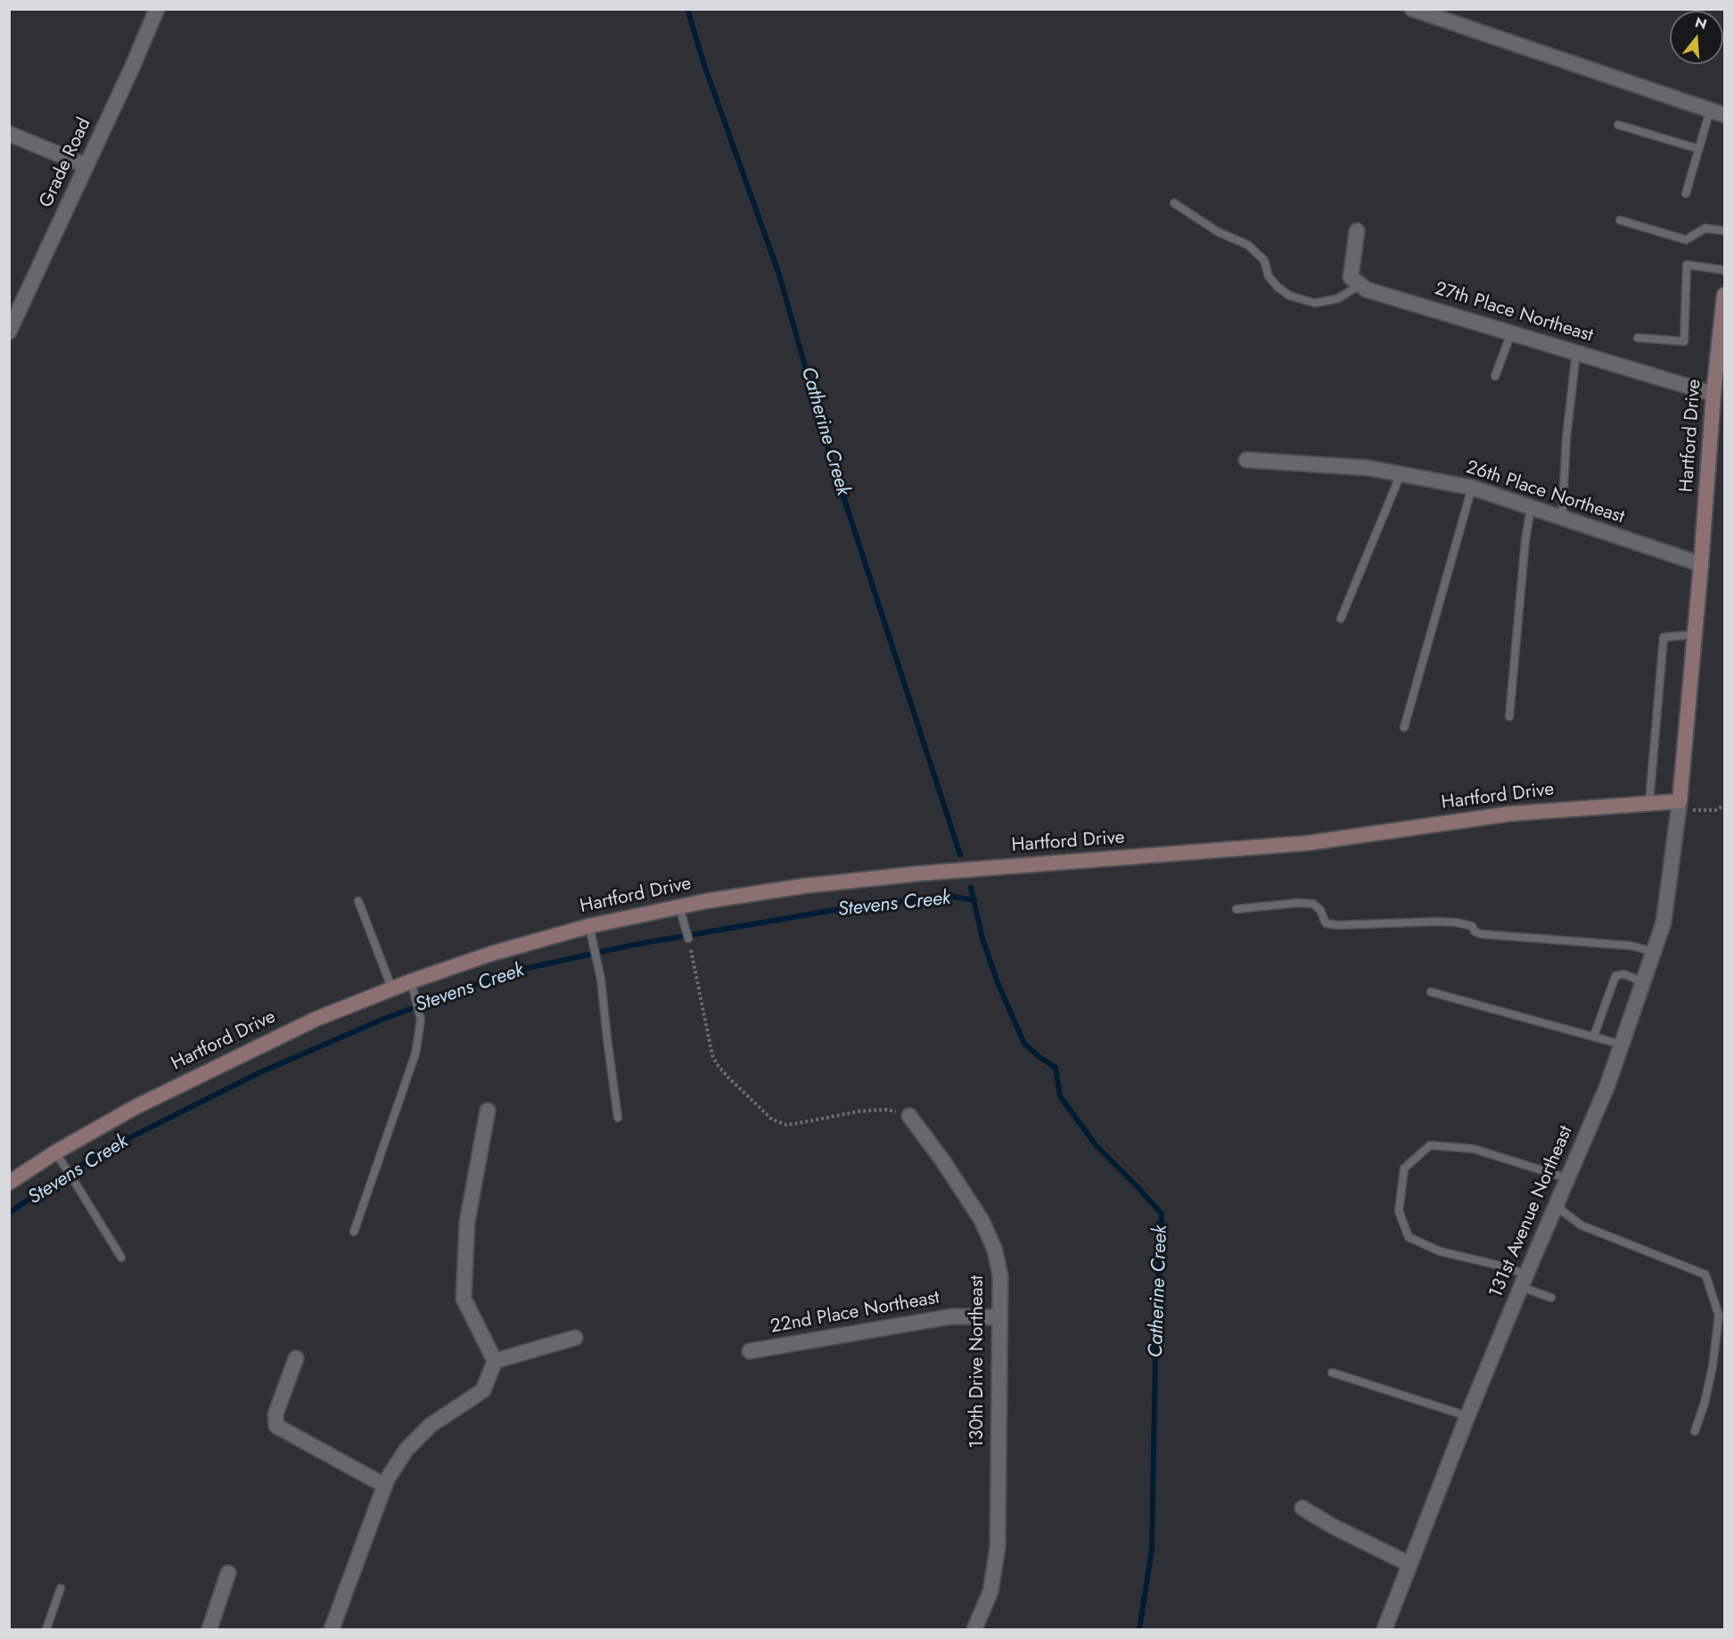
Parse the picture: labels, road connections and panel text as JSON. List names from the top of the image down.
{
  "streets": {
    "main road": ["Hartford Drive"],
    "street": [
      "Grade Road",
      "27th Place Northeast",
      "26th Place Northeast",
      "131st Avenue Northeast",
      "22nd Place Northeast",
      "130th Drive Northeast"
    ]
  },
  "crossings": [
    ["27th Place Northeast", "Hartford Drive"],
    ["Hartford Drive", "26th Place Northeast"],
    ["Hartford Drive", "131st Avenue Northeast"],
    ["22nd Place Northeast", "130th Drive Northeast"]
  ],
  "water": ["Catherine Creek", "Stevens Creek"],
  "north": "top"
}
